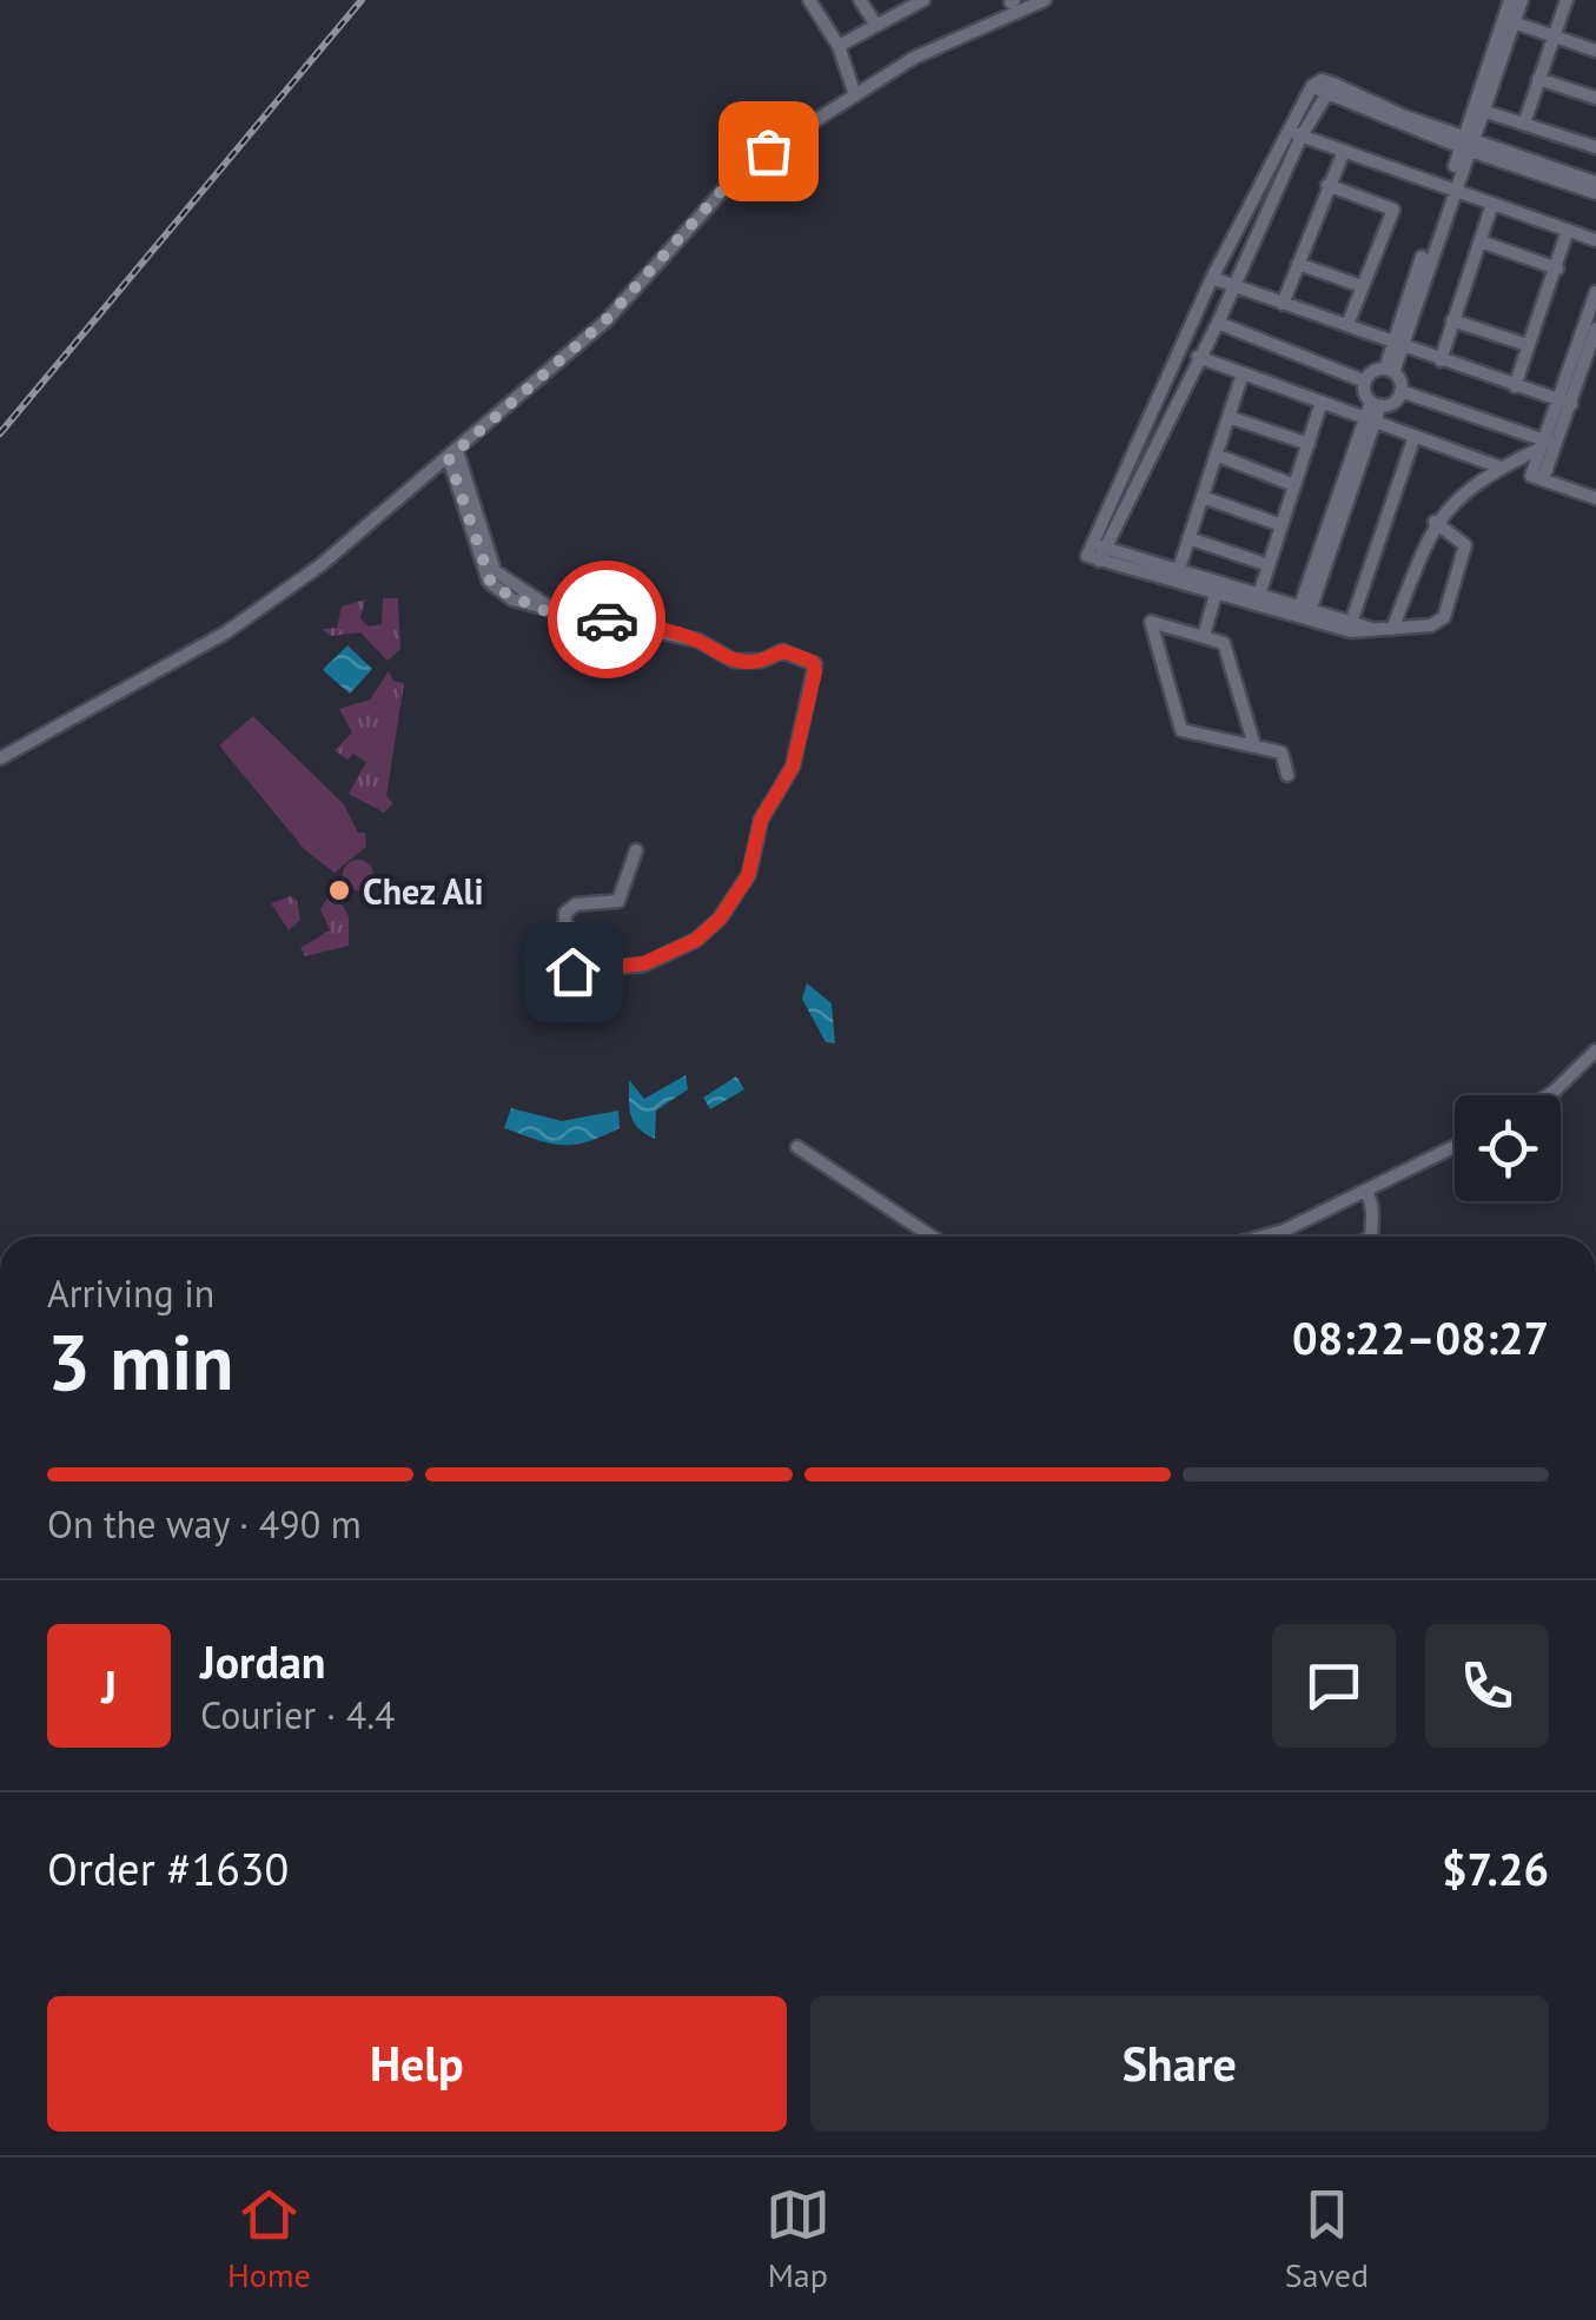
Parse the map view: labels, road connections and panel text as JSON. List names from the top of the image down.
{
  "places": ["Chez Ali"],
  "page": {
    "heading": ["3 min", "Arriving in", "08:22–08:27"],
    "panel": [
      "Jordan",
      "Courier · 4.4",
      "Order #1630",
      "$7.26"
    ],
    "bar": "On the way · 490 m",
    "round": "J",
    "buttons": ["Help", "Share"],
    "tabs": ["Home", "Map", "Saved"]
  }
}
